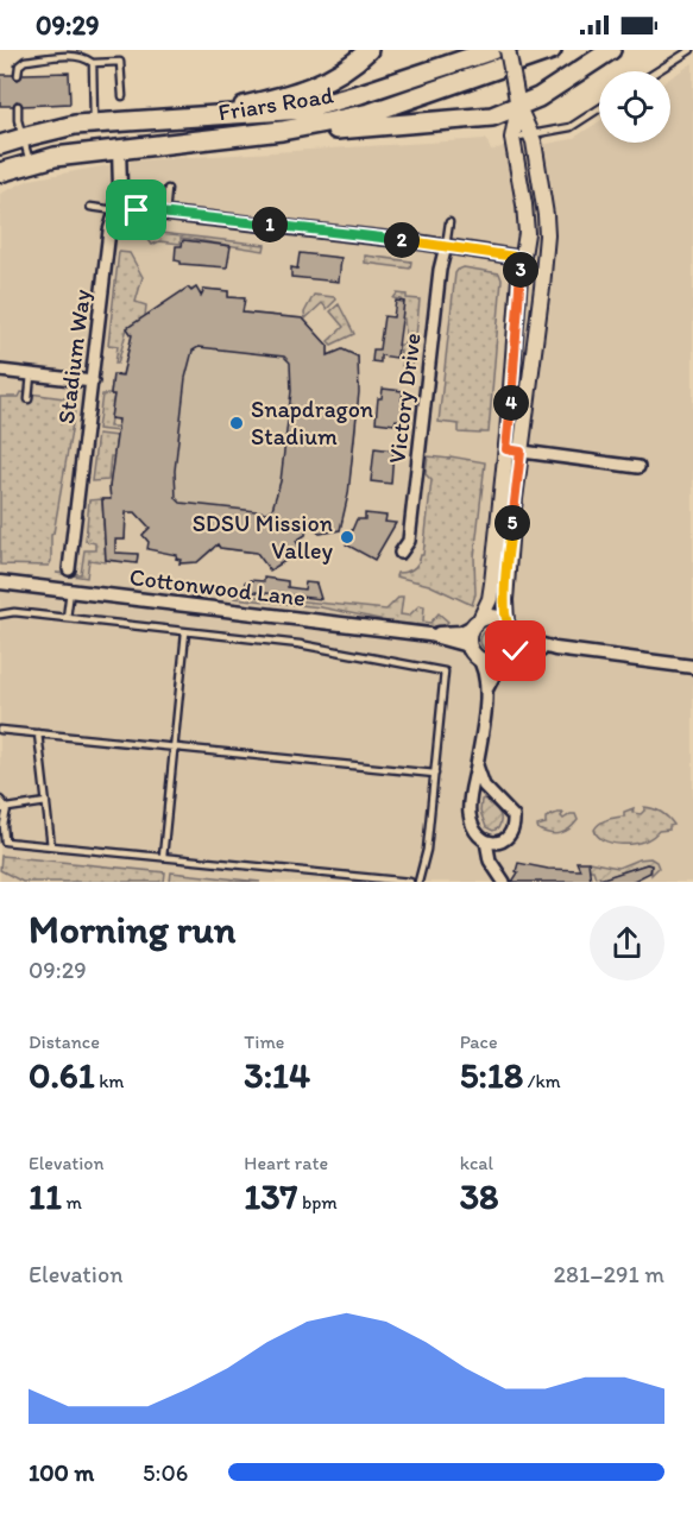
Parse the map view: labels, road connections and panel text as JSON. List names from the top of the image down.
{
  "streets": {
    "highway": ["Friars Road"],
    "street": ["Stadium Way", "Victory Drive", "Cottonwood Lane"]
  },
  "crossings": [
    ["Friars Road", "Stadium Way"]
  ],
  "places": ["Snapdragon Stadium", "SDSU Mission Valley"],
  "page": {
    "status": "09:29",
    "pins": [
      "1",
      "2",
      "3",
      "4",
      "5"
    ],
    "heading": ["Morning run", "09:29"],
    "stats": [
      ["Distance", "0.61 km"],
      ["Time", "3:14"],
      ["Pace", "5:18 /km"],
      ["Elevation", "11 m"],
      ["Heart rate", "137 bpm"],
      ["kcal", "38"]
    ],
    "chart": ["Elevation", "281–291 m"],
    "list": [
      {
        "name": "100 m",
        "note": "5:06"
      }
    ]
  }
}
